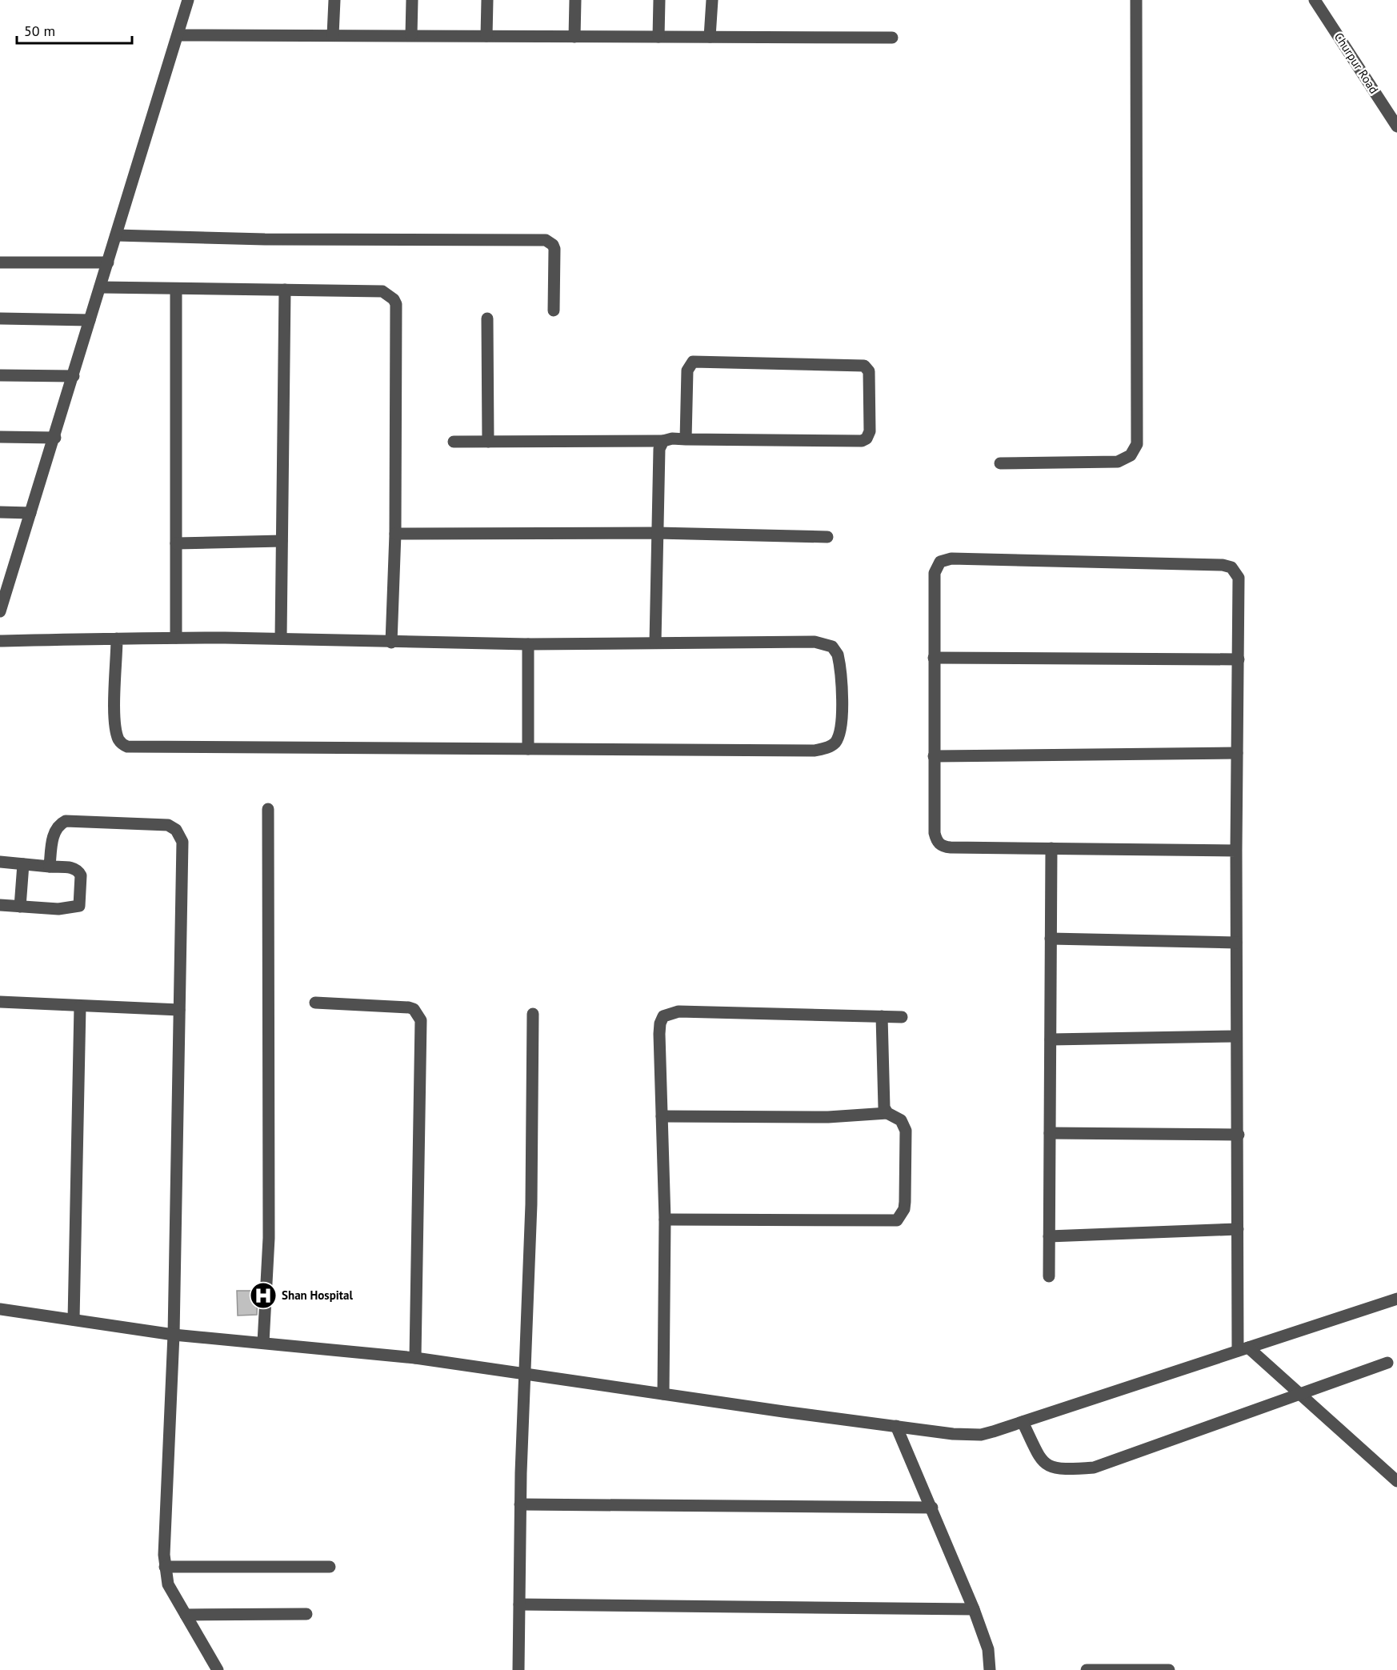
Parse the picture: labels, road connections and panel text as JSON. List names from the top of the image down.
{
  "streets": {
    "street": ["Churpur Road"]
  },
  "places": {
    "hospital": ["Shan Hospital"]
  },
  "scale_bar": "50 m"
}
